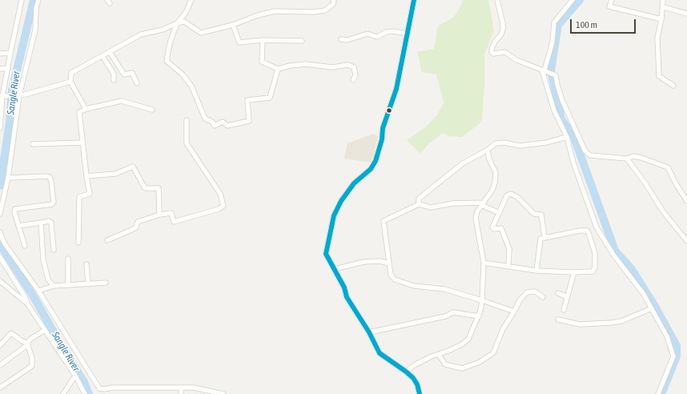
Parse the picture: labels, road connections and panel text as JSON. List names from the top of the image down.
{
  "water": ["Sangle River"],
  "scale_bar": "100 m"
}
